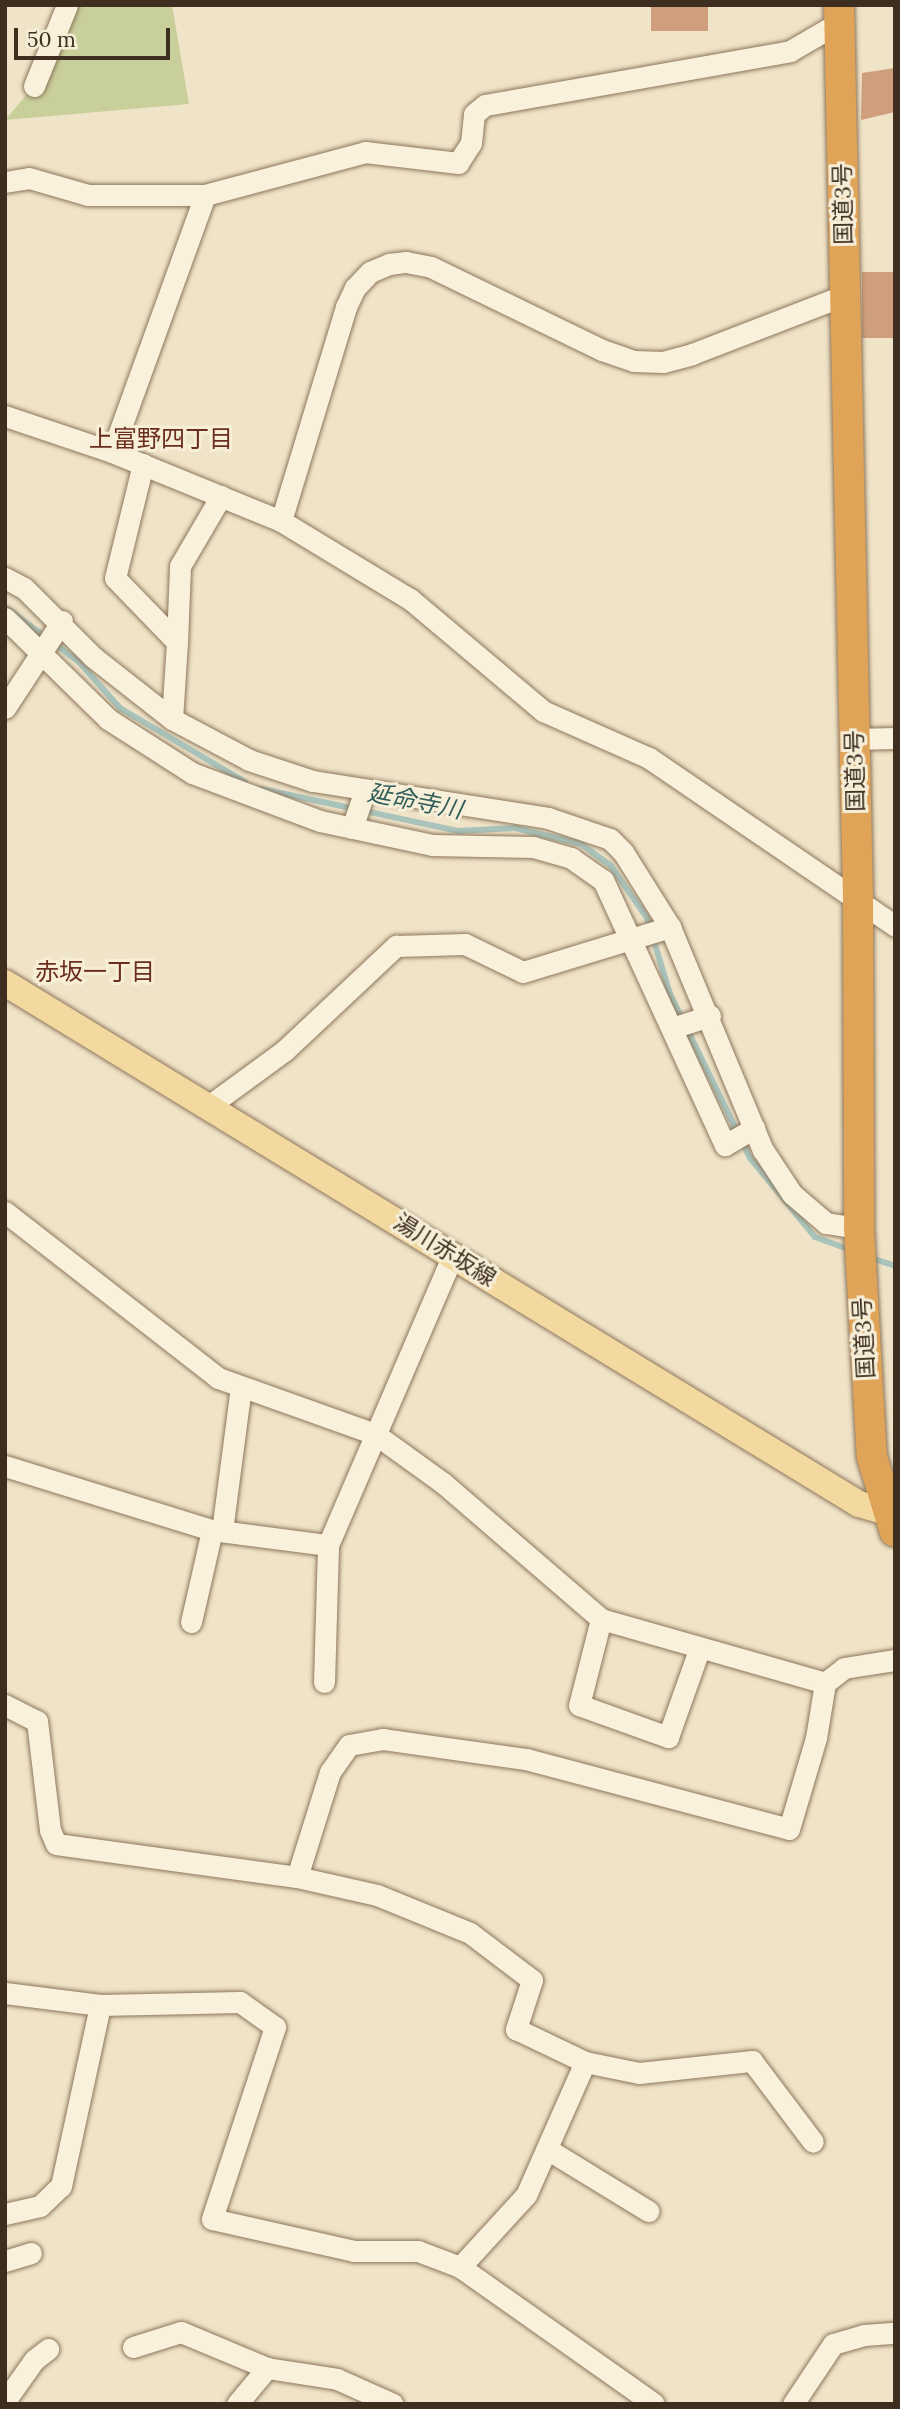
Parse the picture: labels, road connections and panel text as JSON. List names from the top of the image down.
{
  "streets": {
    "highway": ["国道3号"],
    "main road": ["湯川赤坂線"]
  },
  "crossings": [
    ["国道3号", "湯川赤坂線"]
  ],
  "districts": ["上富野四丁目", "赤坂一丁目"],
  "water": ["延命寺川"],
  "scale_bar": "50 m"
}
